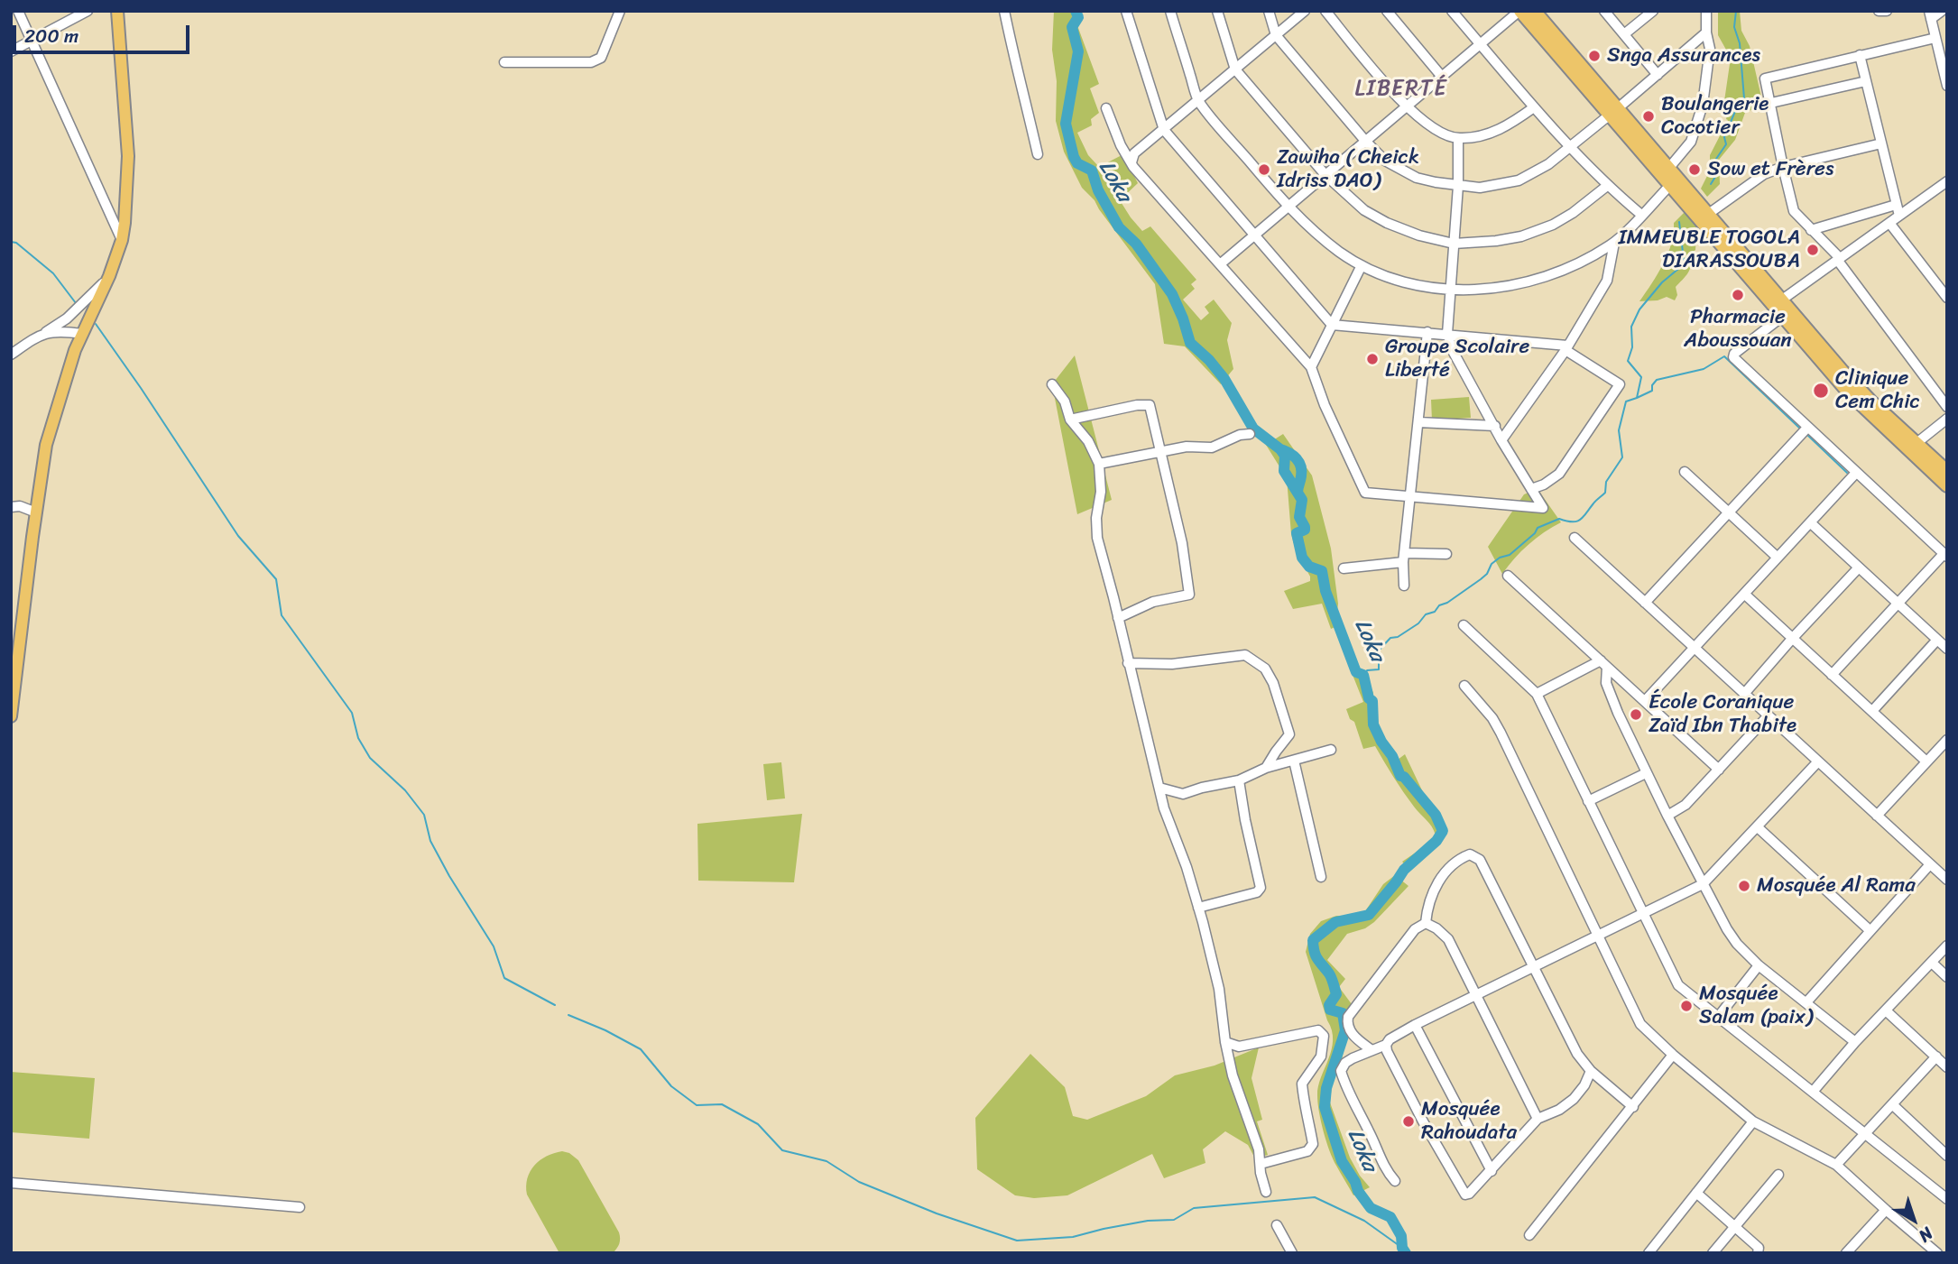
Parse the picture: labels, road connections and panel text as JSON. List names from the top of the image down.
{
  "districts": ["LIBERTÉ"],
  "water": ["Loka"],
  "places": [
    "Snga Assurances",
    "Boulangerie Cocotier",
    "Zawiha ( Cheick Idriss DAO)",
    "Sow et Frères",
    "IMMEUBLE TOGOLA DIARASSOUBA",
    "Pharmacie Aboussouan",
    "Groupe Scolaire Liberté",
    "Clinique Cem Chic",
    "École Coranique Zaïd Ibn Thabite",
    "Mosquée Al Rama",
    "Mosquée Salam (paix)",
    "Mosquée Rahoudata"
  ],
  "scale_bar": "200 m",
  "north": "bottom right"
}
